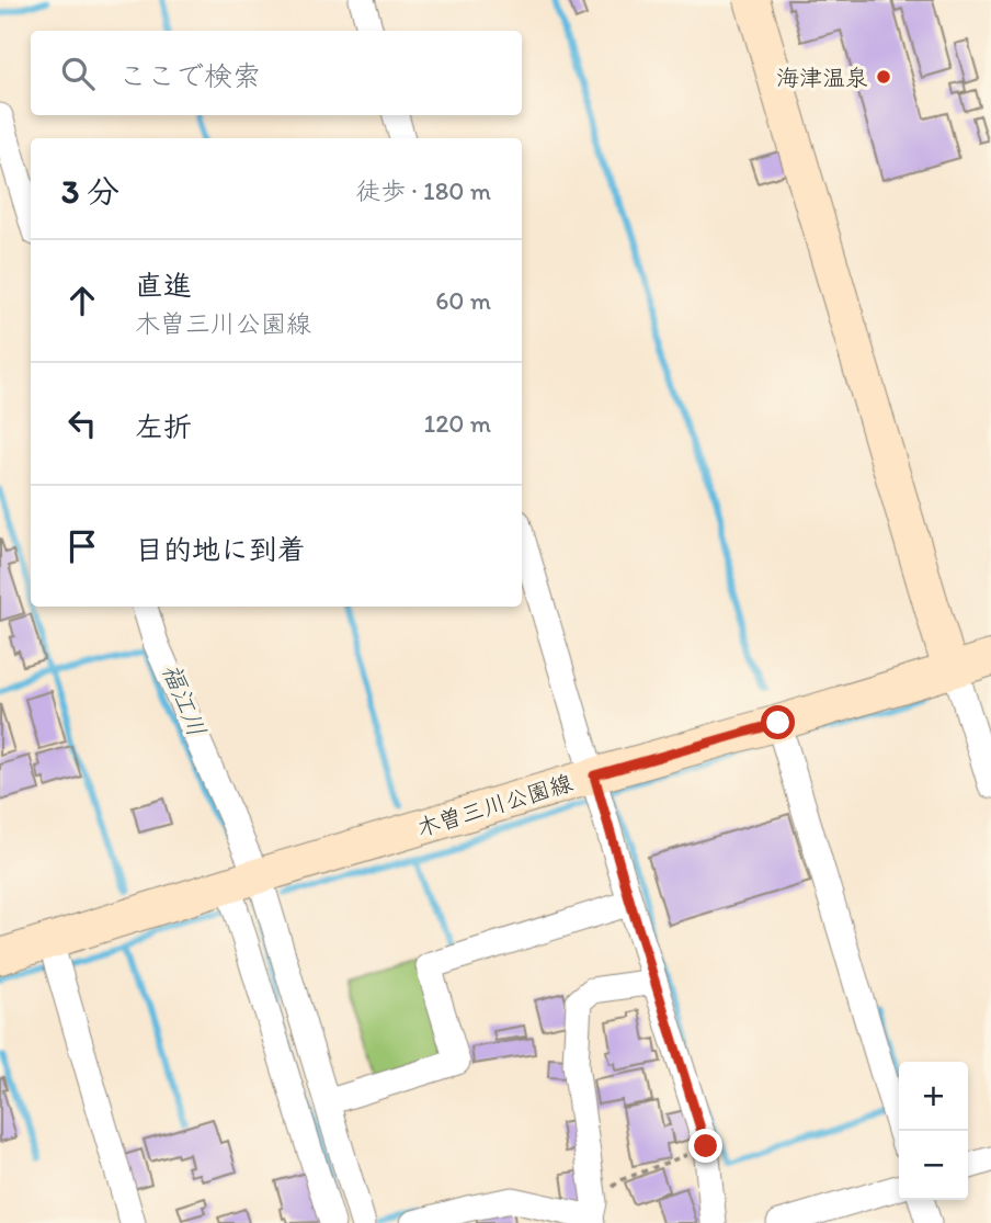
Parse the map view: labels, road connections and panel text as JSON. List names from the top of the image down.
{
  "streets": {
    "main road": ["木曽三川公園線"]
  },
  "water": ["福江川"],
  "places": ["海津温泉"],
  "page": {
    "search": "ここで検索",
    "heading": ["3 分", "徒歩 · 180 m"],
    "list": [
      ["直進", "木曽三川公園線", "60 m"],
      ["左折", "120 m"],
      "目的地に到着"
    ],
    "map_buttons": ["+", "−"]
  }
}
